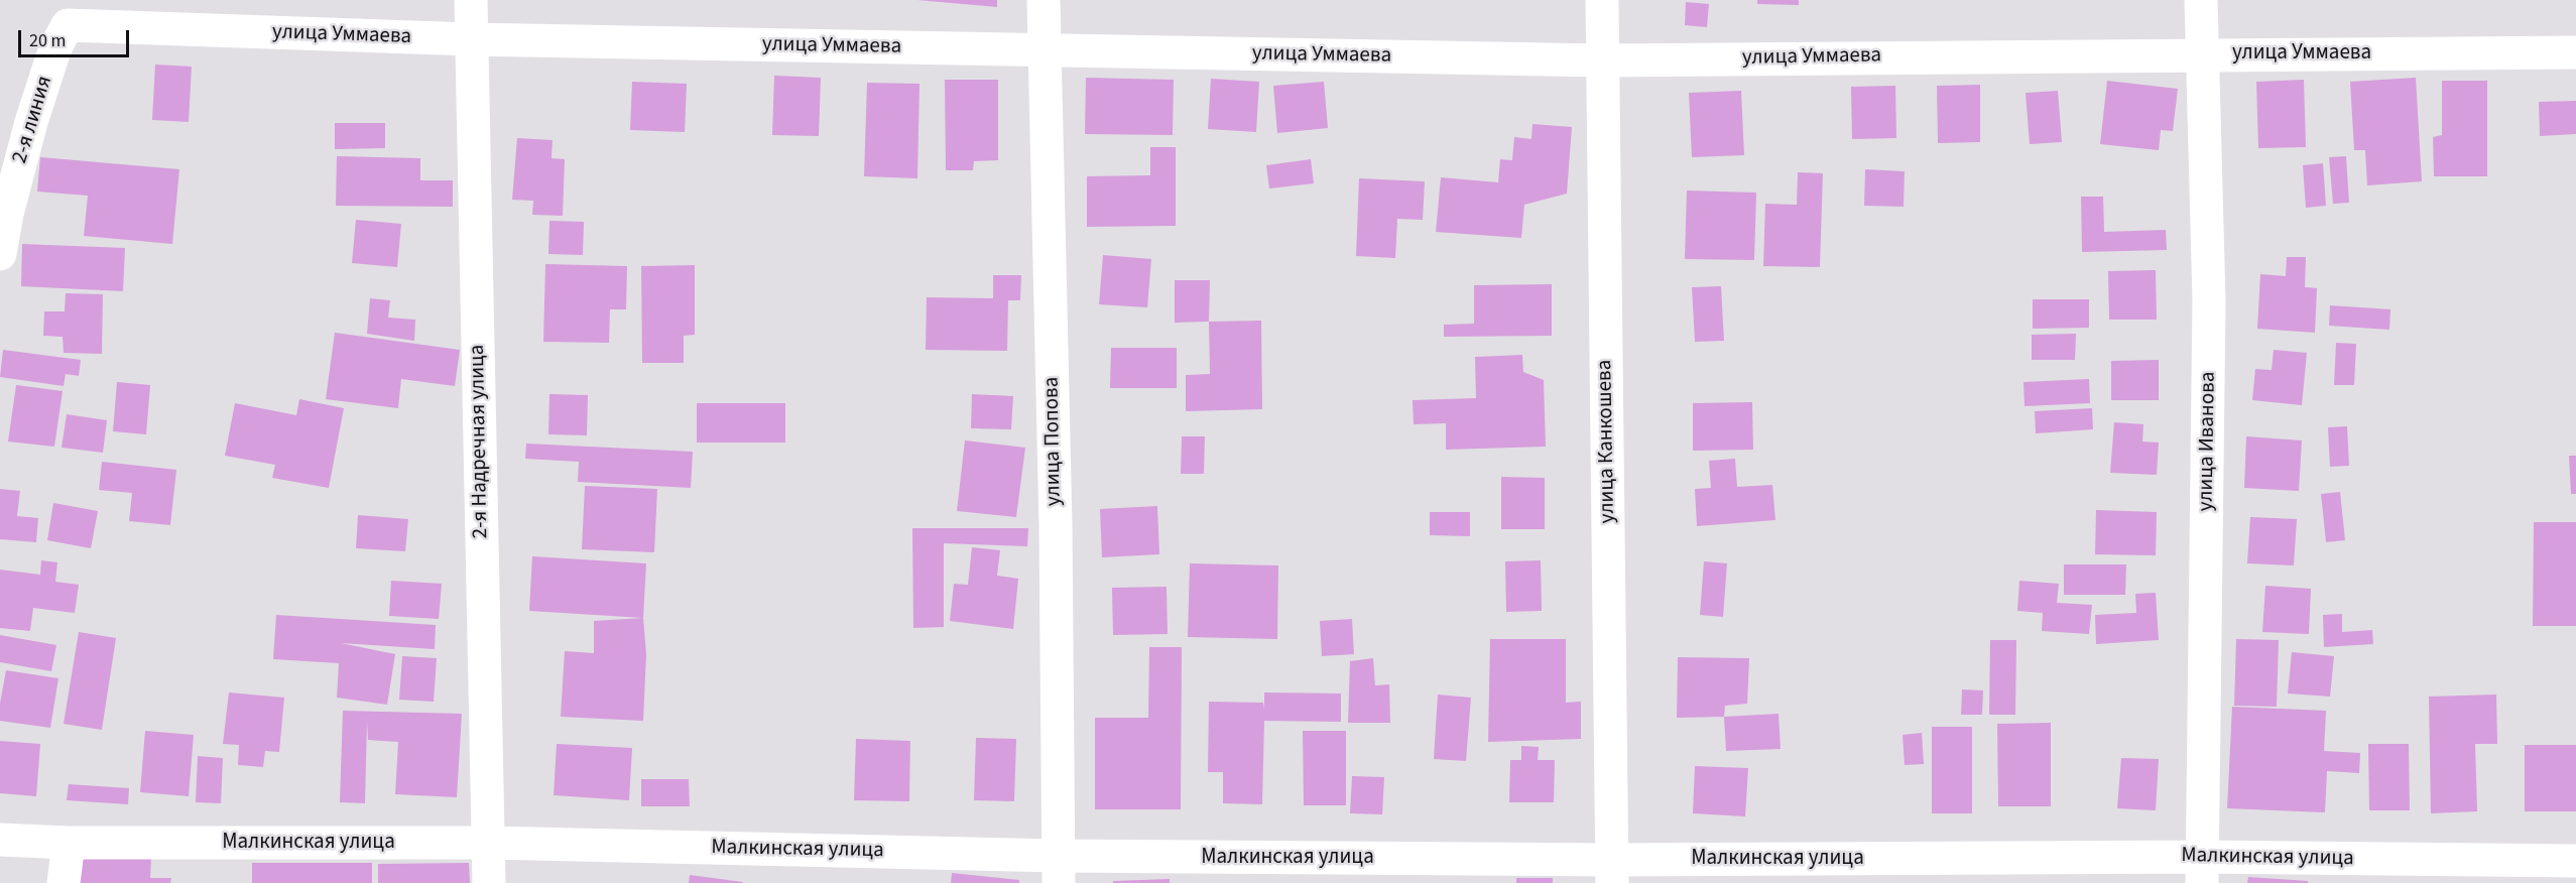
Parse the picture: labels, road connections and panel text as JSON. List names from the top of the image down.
{
  "streets": {
    "street": [
      "улица Уммаева",
      "2-я линия",
      "2-я Надречная улица",
      "улица Попова",
      "улица Канкошева",
      "улица Иванова",
      "Малкинская улица"
    ]
  },
  "crossings": [
    ["улица Уммаева", "2-я линия"],
    ["улица Уммаева", "2-я Надречная улица"],
    ["улица Уммаева", "улица Попова"],
    ["улица Уммаева", "улица Канкошева"],
    ["улица Уммаева", "улица Иванова"],
    ["2-я Надречная улица", "Малкинская улица"],
    ["улица Попова", "Малкинская улица"],
    ["улица Канкошева", "Малкинская улица"],
    ["улица Иванова", "Малкинская улица"]
  ],
  "scale_bar": "20 m"
}
